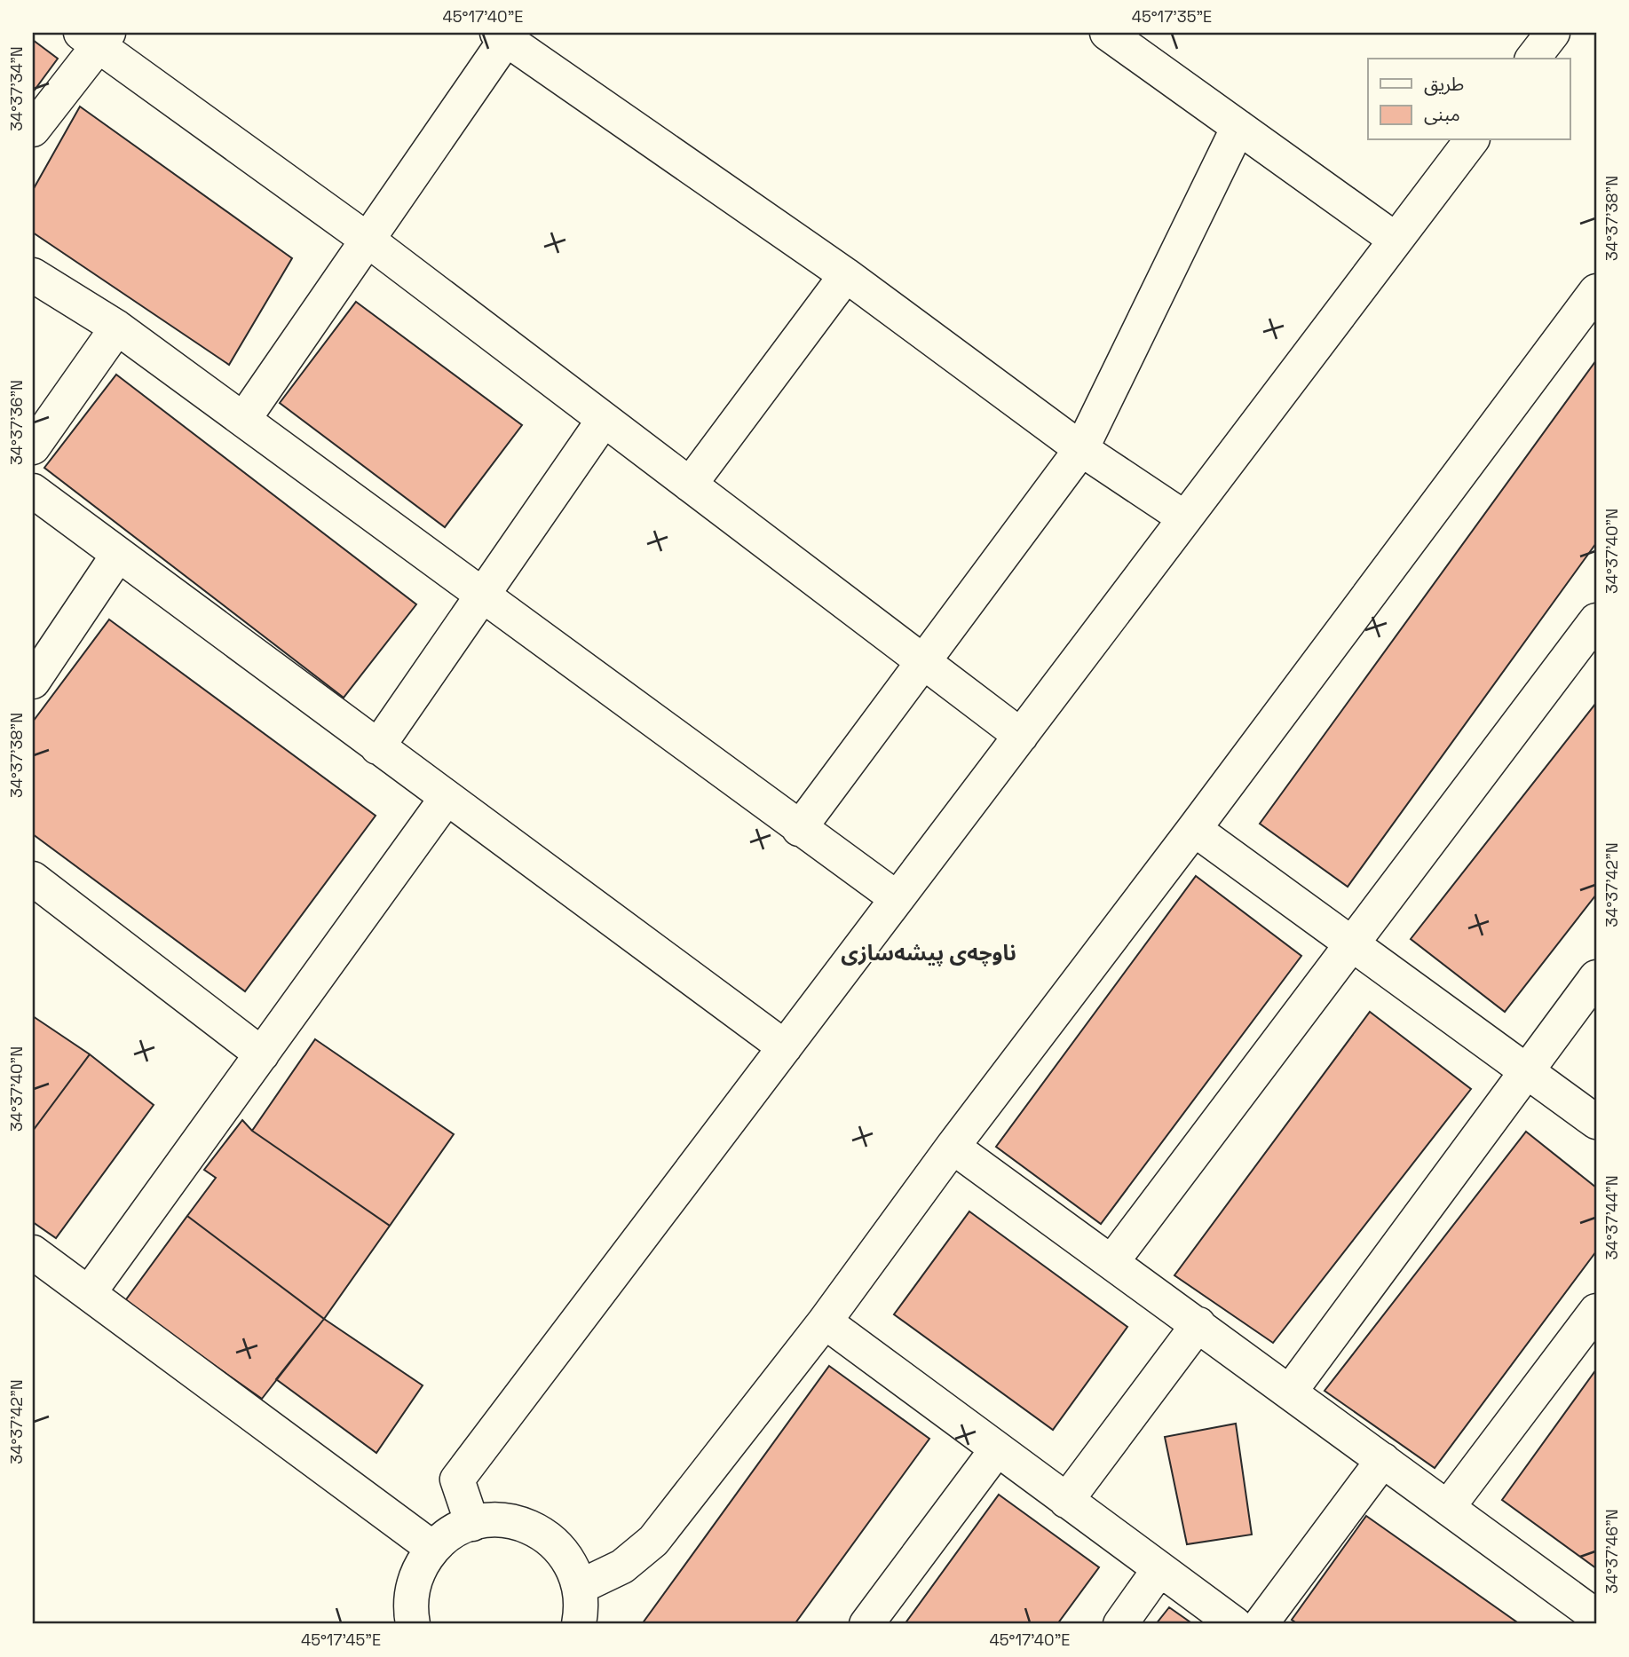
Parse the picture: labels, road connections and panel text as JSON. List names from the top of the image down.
{
  "districts": ["ناوچەی پیشەسازی"],
  "legend": ["طريق", "مبنى"],
  "coordinates": [
    "45°17'40\"E",
    "45°17'35\"E",
    "34°37'34\"N",
    "34°37'38\"N",
    "34°37'36\"N",
    "34°37'40\"N",
    "34°37'42\"N",
    "34°37'44\"N",
    "34°37'46\"N",
    "45°17'45\"E"
  ]
}
